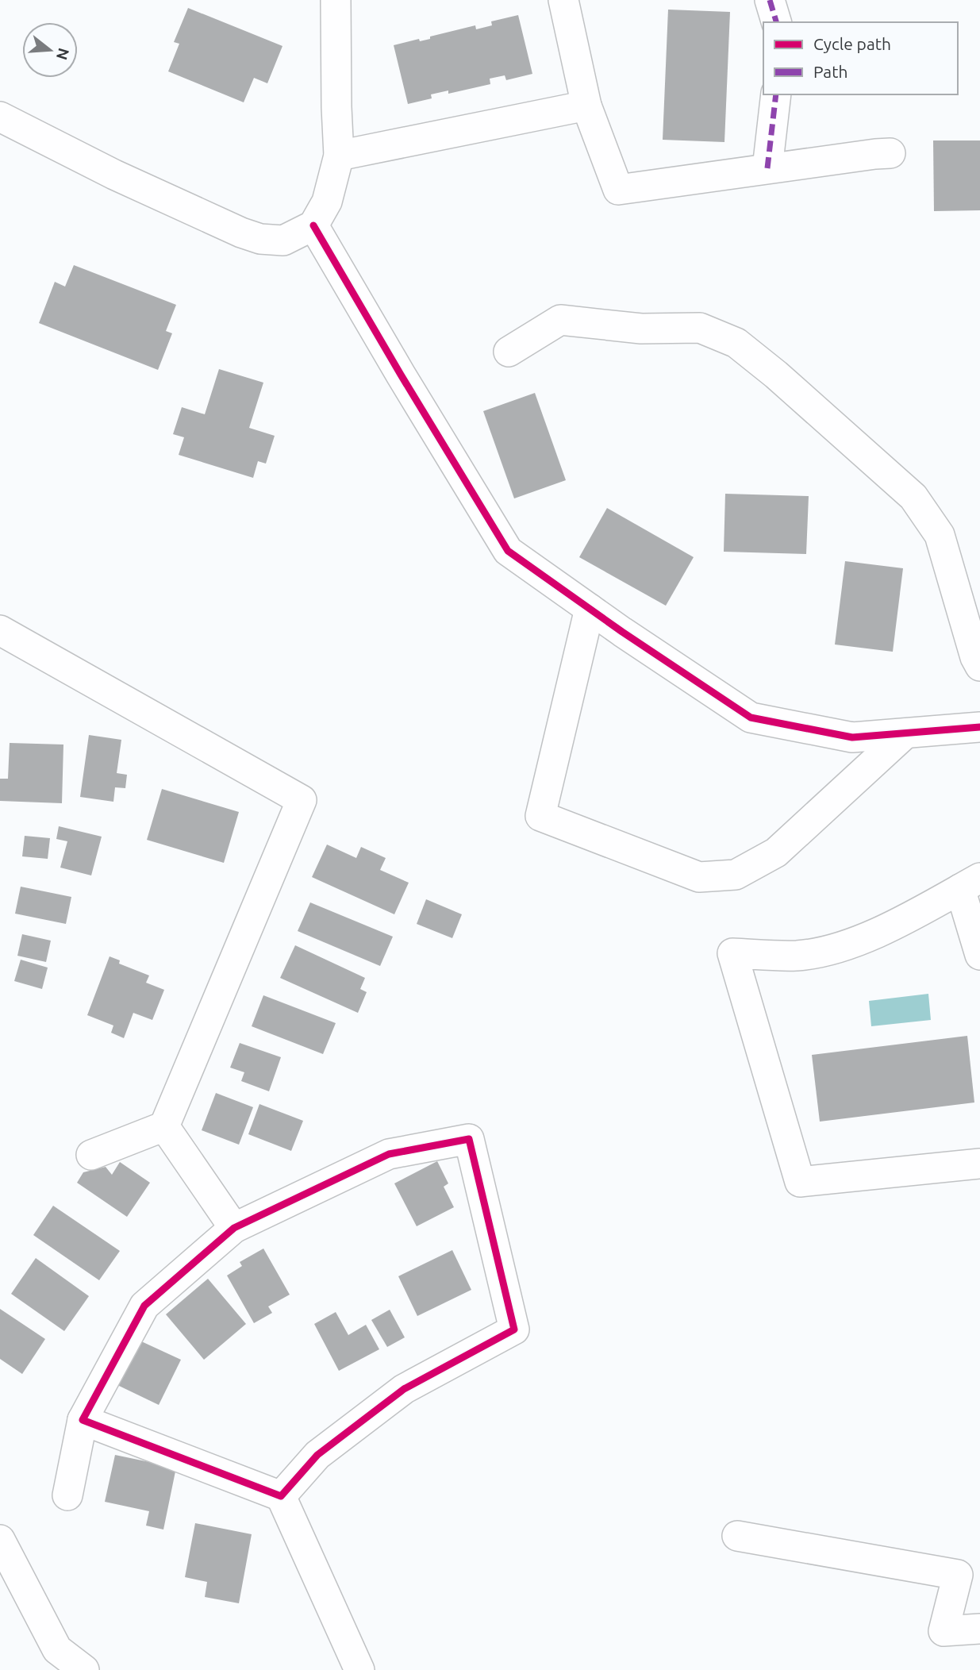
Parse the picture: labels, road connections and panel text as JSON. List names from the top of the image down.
{
  "legend": ["Cycle path", "Path"],
  "north": "right"
}
